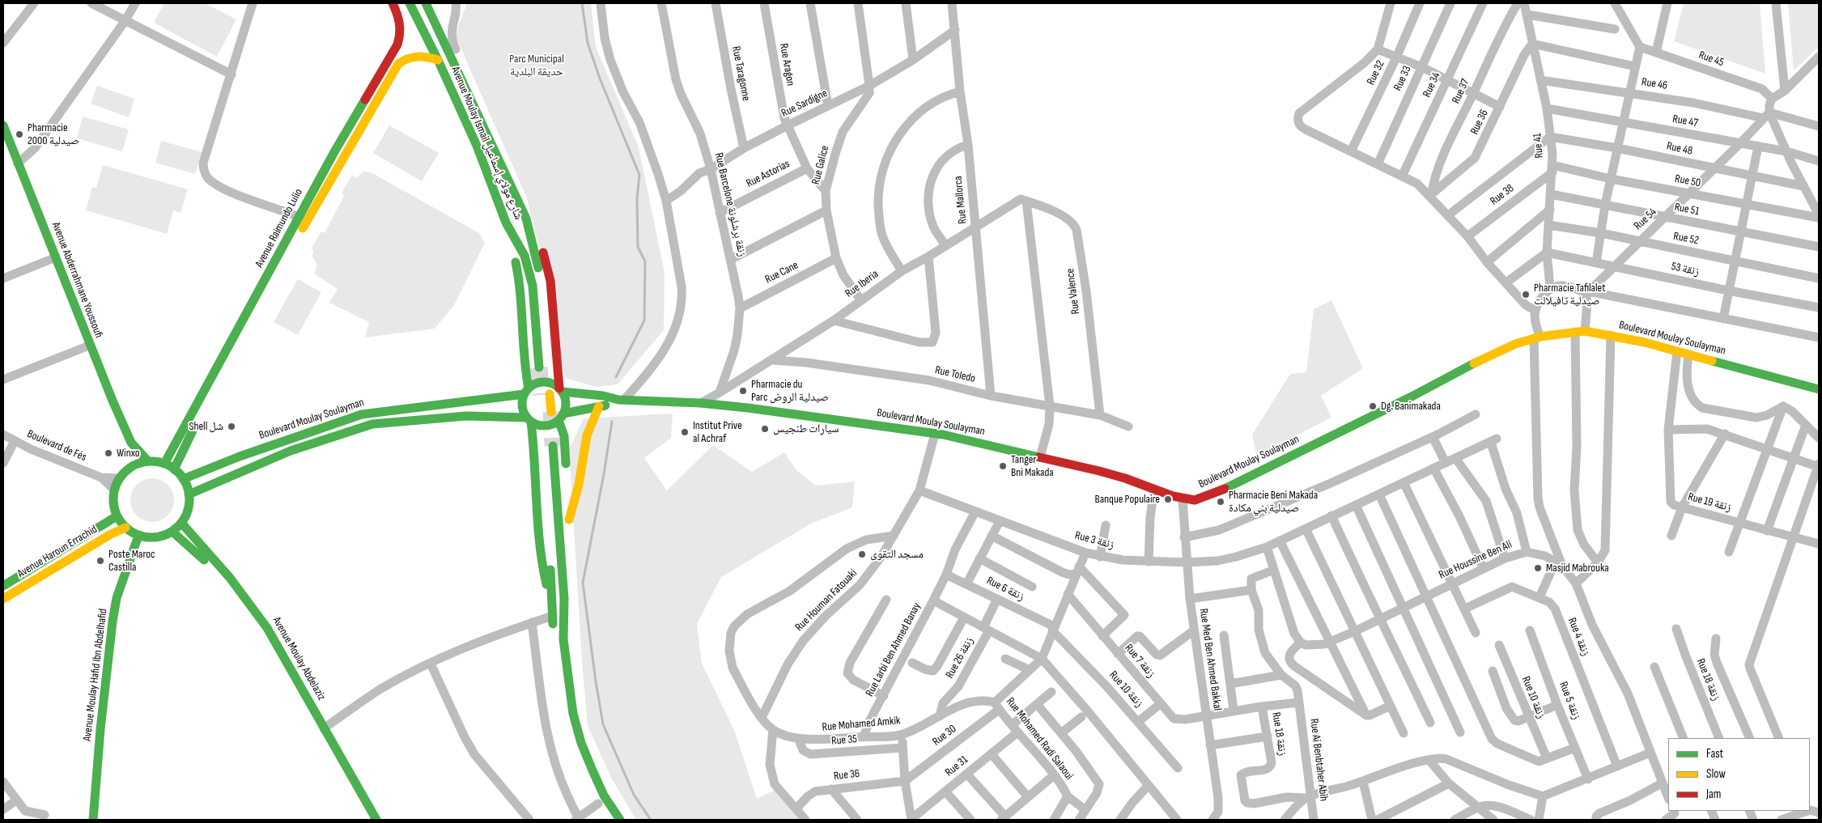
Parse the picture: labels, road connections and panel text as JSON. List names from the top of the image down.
{
  "streets": {
    "main road": [
      "Avenue Moulay Ismail شارع مولاي إسماعيل",
      "Avenue Raimundo Lulio",
      "Avenue Abderrahmane Youssoufi",
      "Boulevard Moulay Soulayman",
      "Avenue Haroun Errachid",
      "Avenue Moulay Abdelaziz",
      "Avenue Moulay Hafid Ibn Abdelhafid"
    ],
    "street": [
      "Rue 45",
      "Rue Aragon",
      "Rue 32",
      "Rue Taragonne",
      "Rue 33",
      "Rue 46",
      "Rue 34",
      "Rue 37",
      "Rue Sardigne",
      "Rue 47",
      "Rue 36",
      "Rue 41",
      "Rue 48",
      "Rue Galice",
      "Rue Astorias",
      "Rue 50",
      "Rue 38",
      "Rue Mallorca",
      "Rue Barcelone زنقة برشلونة",
      "Rue 51",
      "Rue 54",
      "Rue 52",
      "زنقة 53",
      "Rue Cane",
      "Rue Iberia",
      "Rue Valence",
      "Rue Toledo",
      "Boulevard de Fés",
      "Rue 19 زنقة",
      "Rue 3 زنقة",
      "Rue Houssine Ben Ali",
      "Rue 6 زنقة",
      "Rue Houman Fatouaki",
      "Rue 4 زنقة",
      "Rue Larbi Ben Ahmed Banay",
      "Rue 26 زنقة",
      "Rue Med Ben Ahmed Bakkal",
      "Rue 7 زنقة",
      "Rue 18 زنقة",
      "Rue 10 زنقة",
      "Rue 5 زنقة",
      "Rue Mohamed Amkik",
      "Rue 30",
      "Rue Mohamed Radi Salaoui",
      "Rue 35",
      "Rue Ai Benbtaher Abih",
      "Rue 31"
    ]
  },
  "crossings": [
    ["Rue Aragon", "Rue Sardigne"],
    ["Rue Aragon", "Rue Galice"],
    ["Rue Aragon", "Rue Astorias"],
    ["Rue Taragonne", "Rue Sardigne"],
    ["Rue 46", "Rue 41"],
    ["Rue 46", "Rue 54"],
    ["Rue 37", "Rue 36"],
    ["Rue Sardigne", "Rue Galice"],
    ["Rue Sardigne", "Rue Mallorca"],
    ["Rue Sardigne", "Rue Barcelone زنقة برشلونة"],
    ["Rue 47", "Rue 41"],
    ["Rue 47", "Rue 54"],
    ["Rue 36", "Rue 41"],
    ["Rue 36", "Rue 30"],
    ["Avenue Moulay Ismail شارع مولاي إسماعيل", "Avenue Raimundo Lulio"],
    ["Rue 41", "Rue 48"],
    ["Rue 41", "Rue 50"],
    ["Rue 41", "Rue 38"],
    ["Rue 41", "Rue 51"],
    ["Rue 41", "Rue 54"],
    ["Rue 41", "Rue 52"],
    ["Rue 41", "زنقة 53"],
    ["Rue 41", "Boulevard Moulay Soulayman"],
    ["Rue 48", "Rue 54"],
    ["Rue Galice", "Rue Cane"],
    ["Rue Galice", "Rue Iberia"],
    ["Rue Astorias", "Rue Barcelone زنقة برشلونة"],
    ["Rue 50", "Rue 38"],
    ["Rue 50", "Rue 54"],
    ["Rue Mallorca", "Rue Iberia"],
    ["Rue Mallorca", "Rue Toledo"],
    ["Rue Barcelone زنقة برشلونة", "Rue Cane"],
    ["Rue Barcelone زنقة برشلونة", "Rue Iberia"],
    ["Rue 51", "Rue 54"],
    ["Rue 54", "Rue 52"],
    ["Rue 54", "زنقة 53"],
    ["Rue 54", "Boulevard Moulay Soulayman"],
    ["Avenue Raimundo Lulio", "Avenue Abderrahmane Youssoufi"],
    ["Avenue Raimundo Lulio", "Boulevard Moulay Soulayman"],
    ["Avenue Raimundo Lulio", "Boulevard de Fés"],
    ["Avenue Raimundo Lulio", "Avenue Haroun Errachid"],
    ["Avenue Raimundo Lulio", "Avenue Moulay Abdelaziz"],
    ["Avenue Raimundo Lulio", "Avenue Moulay Hafid Ibn Abdelhafid"],
    ["Avenue Abderrahmane Youssoufi", "Boulevard Moulay Soulayman"],
    ["Avenue Abderrahmane Youssoufi", "Boulevard de Fés"],
    ["Avenue Abderrahmane Youssoufi", "Avenue Haroun Errachid"],
    ["Avenue Abderrahmane Youssoufi", "Avenue Moulay Abdelaziz"],
    ["Avenue Abderrahmane Youssoufi", "Avenue Moulay Hafid Ibn Abdelhafid"],
    ["Rue Iberia", "Rue Valence"],
    ["Rue Iberia", "Rue Toledo"],
    ["Rue Valence", "Rue Toledo"],
    ["Boulevard Moulay Soulayman", "Boulevard de Fés"],
    ["Boulevard Moulay Soulayman", "Rue 19 زنقة"],
    ["Boulevard Moulay Soulayman", "Avenue Haroun Errachid"],
    ["Boulevard Moulay Soulayman", "Rue Houman Fatouaki"],
    ["Boulevard Moulay Soulayman", "Avenue Moulay Abdelaziz"],
    ["Boulevard Moulay Soulayman", "Rue Med Ben Ahmed Bakkal"],
    ["Boulevard Moulay Soulayman", "Avenue Moulay Hafid Ibn Abdelhafid"],
    ["Boulevard de Fés", "Avenue Haroun Errachid"],
    ["Boulevard de Fés", "Avenue Moulay Abdelaziz"],
    ["Boulevard de Fés", "Avenue Moulay Hafid Ibn Abdelhafid"],
    ["Rue 3 زنقة", "Rue Houssine Ben Ali"],
    ["Rue 3 زنقة", "Rue Houman Fatouaki"],
    ["Rue 3 زنقة", "Rue Larbi Ben Ahmed Banay"],
    ["Rue 3 زنقة", "Rue Med Ben Ahmed Bakkal"],
    ["Avenue Haroun Errachid", "Avenue Moulay Abdelaziz"],
    ["Avenue Haroun Errachid", "Avenue Moulay Hafid Ibn Abdelhafid"],
    ["Rue 6 زنقة", "Rue Larbi Ben Ahmed Banay"],
    ["Rue 6 زنقة", "Rue 26 زنقة"],
    ["Rue 6 زنقة", "Rue 10 زنقة"],
    ["Rue Houman Fatouaki", "Rue Mohamed Amkik"],
    ["Rue Larbi Ben Ahmed Banay", "Rue Mohamed Amkik"],
    ["Rue 26 زنقة", "Rue Mohamed Amkik"],
    ["Avenue Moulay Abdelaziz", "Avenue Moulay Hafid Ibn Abdelhafid"],
    ["Rue Med Ben Ahmed Bakkal", "Rue 7 زنقة"],
    ["Rue 18 زنقة", "Rue Ai Benbtaher Abih"],
    ["Rue Mohamed Amkik", "Rue 30"],
    ["Rue Mohamed Amkik", "Rue Mohamed Radi Salaoui"],
    ["Rue Mohamed Amkik", "Rue 35"],
    ["Rue 30", "Rue Mohamed Radi Salaoui"],
    ["Rue Mohamed Radi Salaoui", "Rue 31"]
  ],
  "parks": ["Parc Municipal حديقة البلدية"],
  "places": [
    "Pharmacie 2000 صيدلية",
    "Pharmacie Tafilalet صيدلية تافيلالت",
    "Pharmacie du Parc صيدلية الروض",
    "Dg. Banimakada",
    "Shell شل",
    "سيارات طنجيس",
    "Institut Prive al Achraf",
    "Winxo",
    "Tanger Bni Makada",
    "Banque Populaire",
    "Pharmacie Beni Makada صيدلية بني مكادة",
    "مسجد التقوى",
    "Poste Maroc Castilla",
    "Masjid Mabrouka"
  ],
  "legend": ["Fast", "Slow", "Jam"]
}
